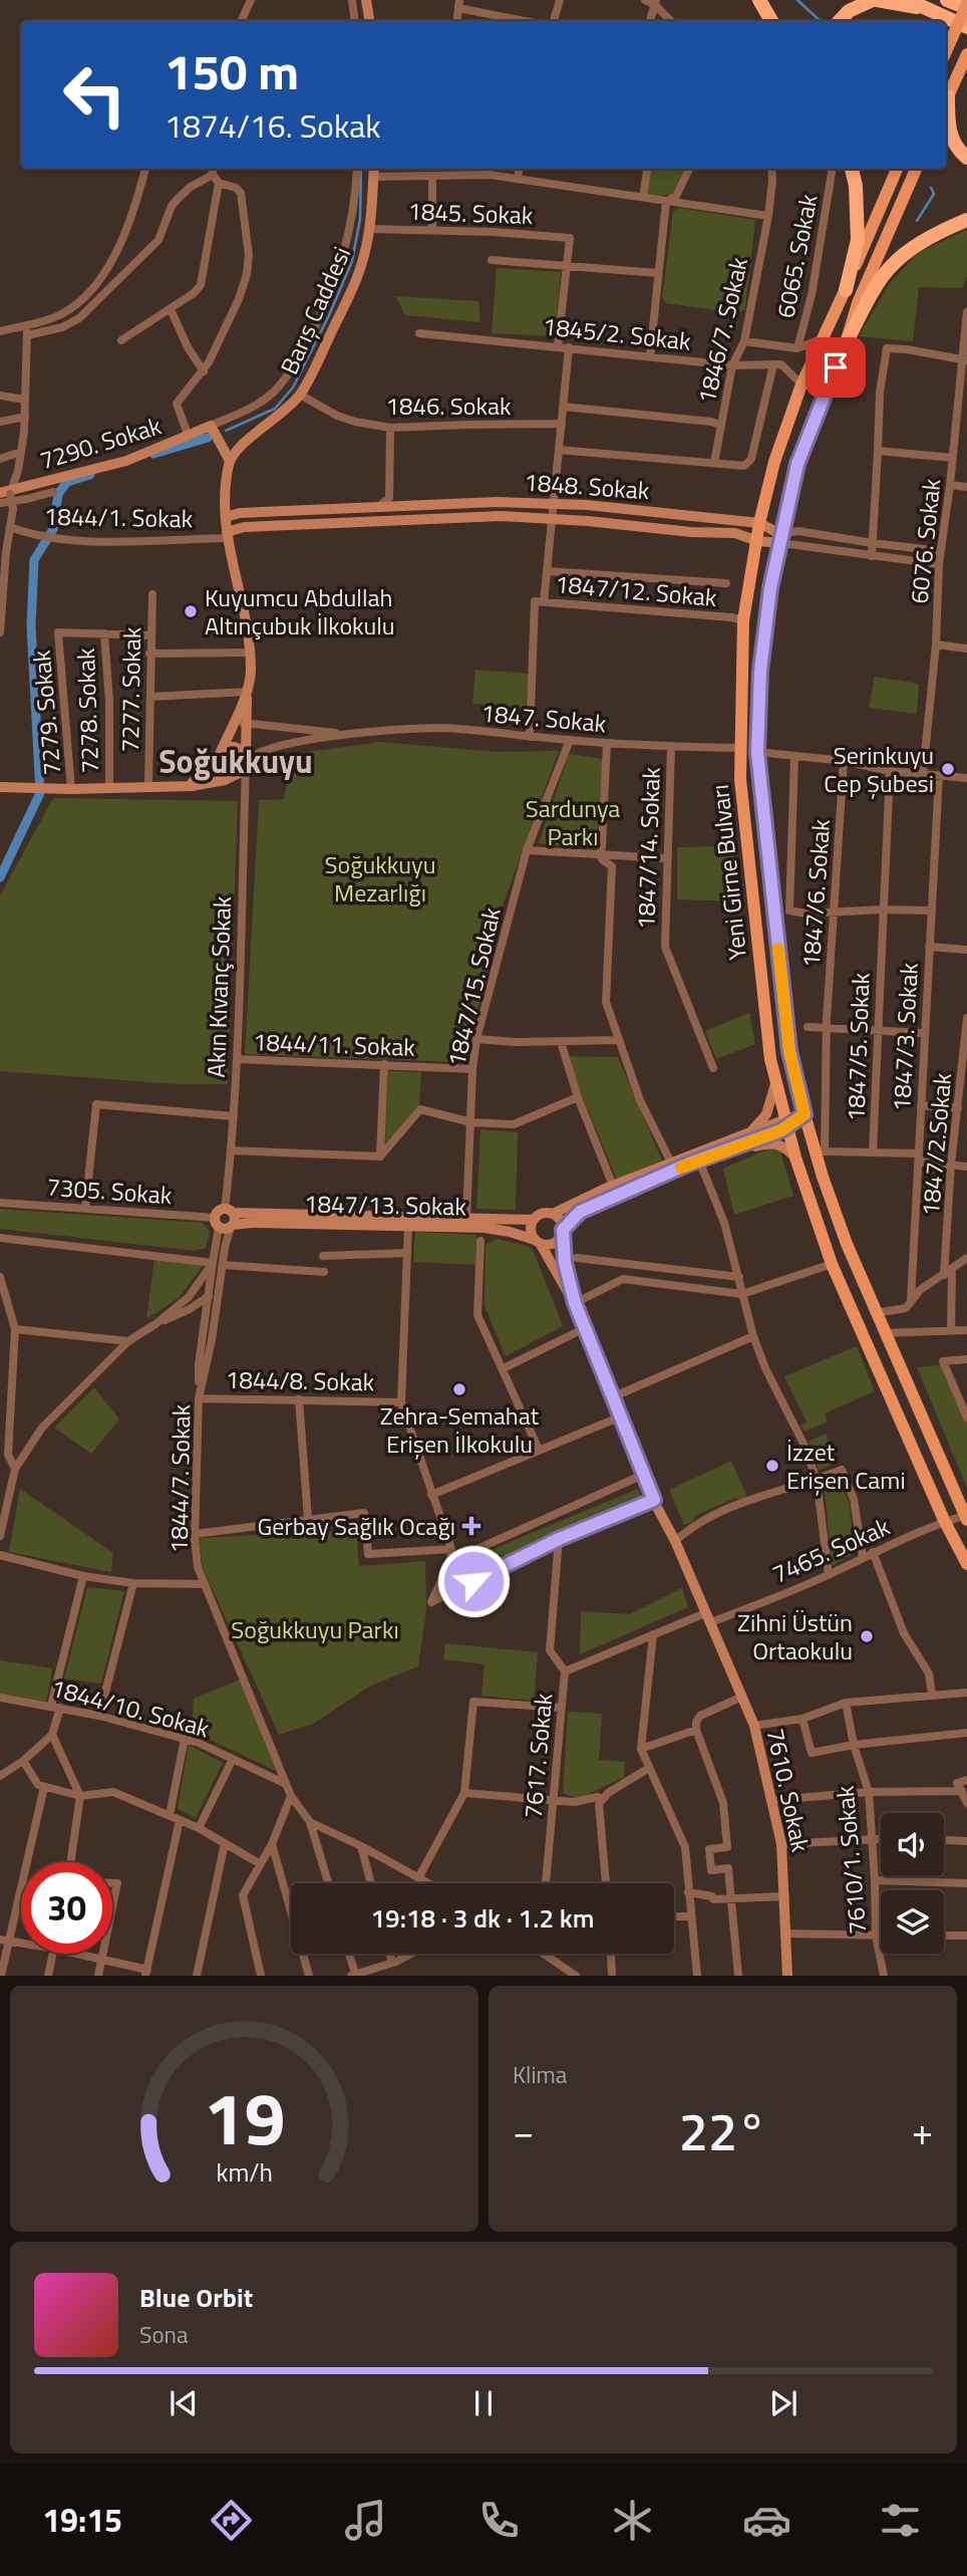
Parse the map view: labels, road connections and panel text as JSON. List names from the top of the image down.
{
  "streets": {
    "main road": [
      "Barış Caddesi",
      "7290. Sokak",
      "1848. Sokak",
      "Yeni Girne Bulvarı",
      "1847/13. Sokak",
      "7610. Sokak"
    ],
    "street": [
      "1845. Sokak",
      "6065. Sokak",
      "1846/7. Sokak",
      "1845/2. Sokak",
      "1846. Sokak",
      "1844/1. Sokak",
      "6076. Sokak",
      "1847/12. Sokak",
      "7277. Sokak",
      "7278. Sokak",
      "7279. Sokak",
      "1847. Sokak",
      "1847/14. Sokak",
      "1847/6. Sokak",
      "Akın Kıvanç Sokak",
      "1847/15. Sokak",
      "1847/3. Sokak",
      "1844/11. Sokak",
      "1847/5. Sokak",
      "1847/2.Sokak",
      "7305. Sokak",
      "1844/8. Sokak",
      "1844/7. Sokak",
      "7465. Sokak",
      "1844/10. Sokak",
      "7617. Sokak",
      "7610/1. Sokak"
    ]
  },
  "crossings": [
    ["1845. Sokak", "Barış Caddesi"],
    ["6065. Sokak", "1846/7. Sokak"],
    ["Barış Caddesi", "1846. Sokak"],
    ["1846/7. Sokak", "1845/2. Sokak"],
    ["1848. Sokak", "1844/1. Sokak"],
    ["1848. Sokak", "6076. Sokak"],
    ["1848. Sokak", "Yeni Girne Bulvarı"],
    ["1847/12. Sokak", "1847. Sokak"],
    ["1847/12. Sokak", "Yeni Girne Bulvarı"],
    ["7278. Sokak", "7279. Sokak"],
    ["1847. Sokak", "1847/14. Sokak"],
    ["1847. Sokak", "Yeni Girne Bulvarı"],
    ["1847. Sokak", "Akın Kıvanç Sokak"],
    ["1847. Sokak", "1847/15. Sokak"],
    ["Yeni Girne Bulvarı", "7465. Sokak"],
    ["1847/6. Sokak", "1847/5. Sokak"],
    ["Akın Kıvanç Sokak", "1844/11. Sokak"],
    ["Akın Kıvanç Sokak", "7305. Sokak"],
    ["Akın Kıvanç Sokak", "1847/13. Sokak"],
    ["Akın Kıvanç Sokak", "1844/7. Sokak"],
    ["1847/15. Sokak", "1844/11. Sokak"],
    ["1847/15. Sokak", "1847/13. Sokak"],
    ["7305. Sokak", "1847/13. Sokak"],
    ["7305. Sokak", "1844/7. Sokak"],
    ["1847/13. Sokak", "1844/7. Sokak"],
    ["1844/8. Sokak", "1844/7. Sokak"],
    ["1844/7. Sokak", "1844/10. Sokak"],
    ["7465. Sokak", "7617. Sokak"],
    ["7465. Sokak", "7610. Sokak"]
  ],
  "districts": ["Soğukkuyu"],
  "parks": ["Sardunya Parkı", "Soğukkuyu Mezarlığı", "Soğukkuyu Parkı"],
  "places": {
    "other": [
      "Kuyumcu Abdullah Altınçubuk İlkokulu",
      "Serinkuyu Cep Şubesi",
      "Zehra-Semahat Erişen İlkokulu",
      "İzzet Erişen Cami",
      "Zihni Üstün Ortaokulu"
    ],
    "health": ["Gerbay Sağlık Ocağı"]
  },
  "page": {
    "turn": ["150 m", "1874/16. Sokak"],
    "limit": "30",
    "trip": "19:18 · 3 dk · 1.2 km",
    "tile": "Klima",
    "heat": ["−", "22°", "+"],
    "song": ["Blue Orbit", "Sona"],
    "tabs": "19:15",
    "gauge": ["19", "km/h"]
  }
}
